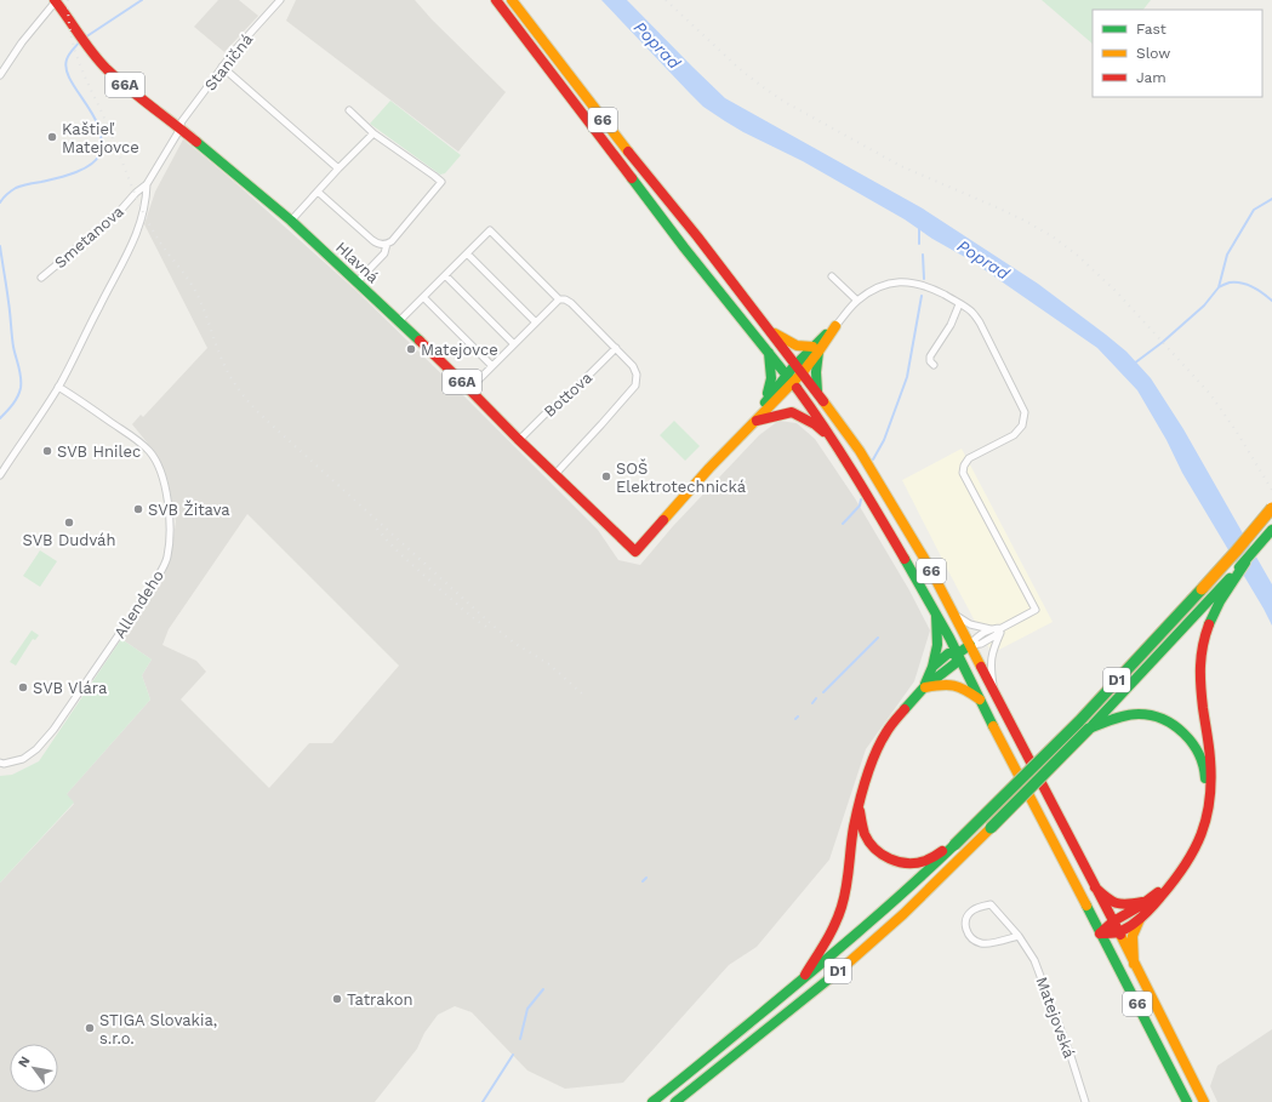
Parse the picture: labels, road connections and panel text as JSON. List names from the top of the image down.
{
  "streets": {
    "main road": [
      "66A",
      "66",
      "Hlavná",
      "D1"
    ],
    "street": [
      "Staničná",
      "Smetanova",
      "Bottova",
      "Allendeho",
      "Matejovská"
    ]
  },
  "crossings": [
    ["Staničná", "Smetanova"],
    ["Staničná", "Hlavná"],
    ["Hlavná", "Bottova"]
  ],
  "water": ["Poprad"],
  "places": [
    "Kaštieľ Matejovce",
    "Matejovce",
    "SVB Hnilec",
    "SOŠ Elektrotechnická",
    "SVB Žitava",
    "SVB Dudváh",
    "SVB Vlára",
    "Tatrakon",
    "STIGA Slovakia, s.r.o."
  ],
  "legend": ["Fast", "Slow", "Jam"],
  "north": "top left"
}
